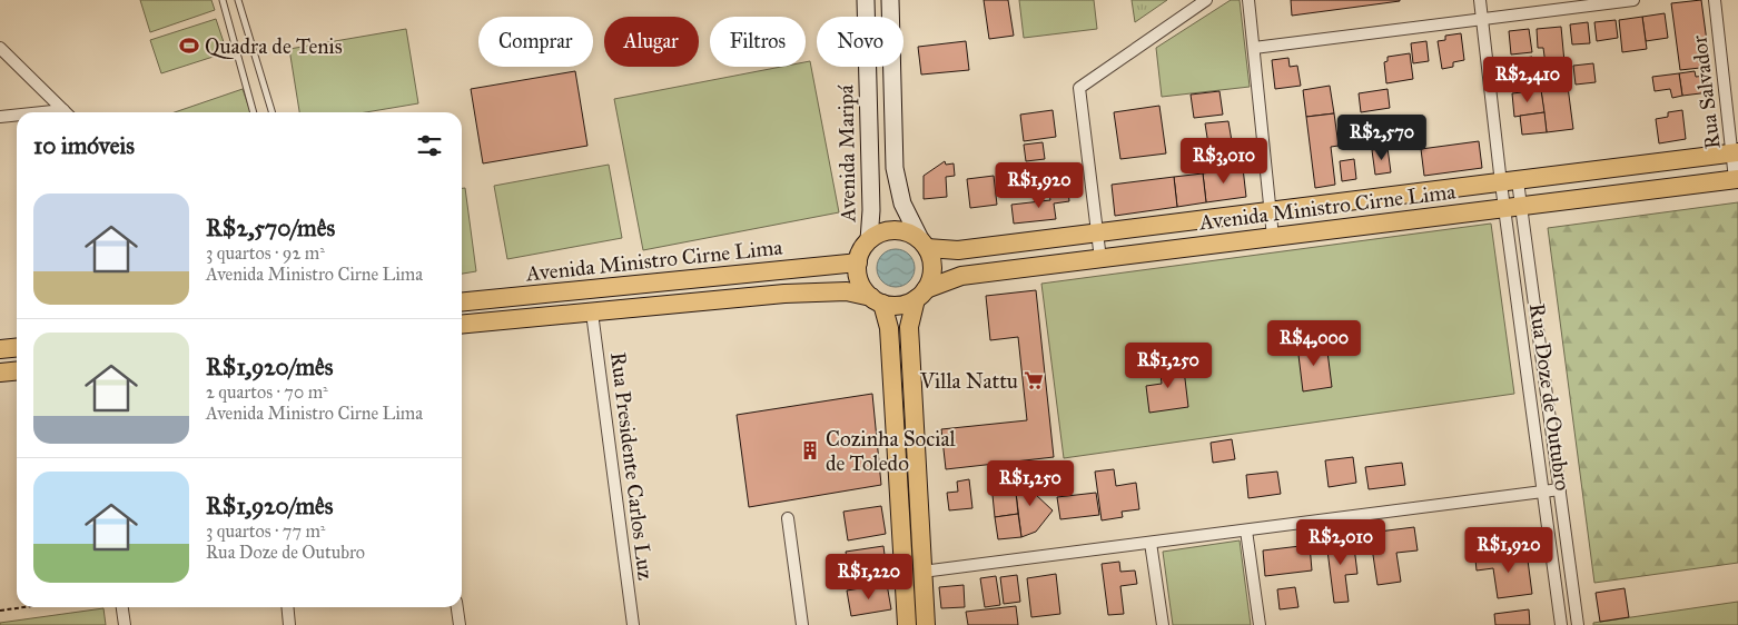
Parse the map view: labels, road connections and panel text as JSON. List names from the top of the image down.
{
  "streets": {
    "main road": ["Avenida Maripá", "Avenida Ministro Cirne Lima"],
    "street": ["Rua Salvador", "Rua Doze de Outubro", "Rua Presidente Carlos Luz"]
  },
  "crossings": [
    ["Rua Salvador", "Avenida Ministro Cirne Lima"],
    ["Avenida Maripá", "Avenida Ministro Cirne Lima"],
    ["Avenida Ministro Cirne Lima", "Rua Doze de Outubro"]
  ],
  "places": {
    "sports": ["Quadra de Tenis"],
    "supermarket": ["Villa Nattu"],
    "building": ["Cozinha Social de Toledo"]
  },
  "page": {
    "chip": [
      "Comprar",
      "Alugar",
      "Filtros",
      "Novo"
    ],
    "price": [
      "R$2,410",
      "R$2,570",
      "R$3,010",
      "R$1,920",
      "R$4,000",
      "R$1,250",
      "R$1,250",
      "R$2,010",
      "R$1,920",
      "R$1,220"
    ],
    "heading": "10 imóveis",
    "list": [
      {
        "name": "R$2,570/mês",
        "note": "3 quartos · 92 m² · Avenida Ministro Cirne Lima"
      },
      {
        "name": "R$1,920/mês",
        "note": "2 quartos · 70 m² · Avenida Ministro Cirne Lima"
      },
      {
        "name": "R$1,920/mês",
        "note": "3 quartos · 77 m² · Rua Doze de Outubro"
      }
    ]
  }
}
